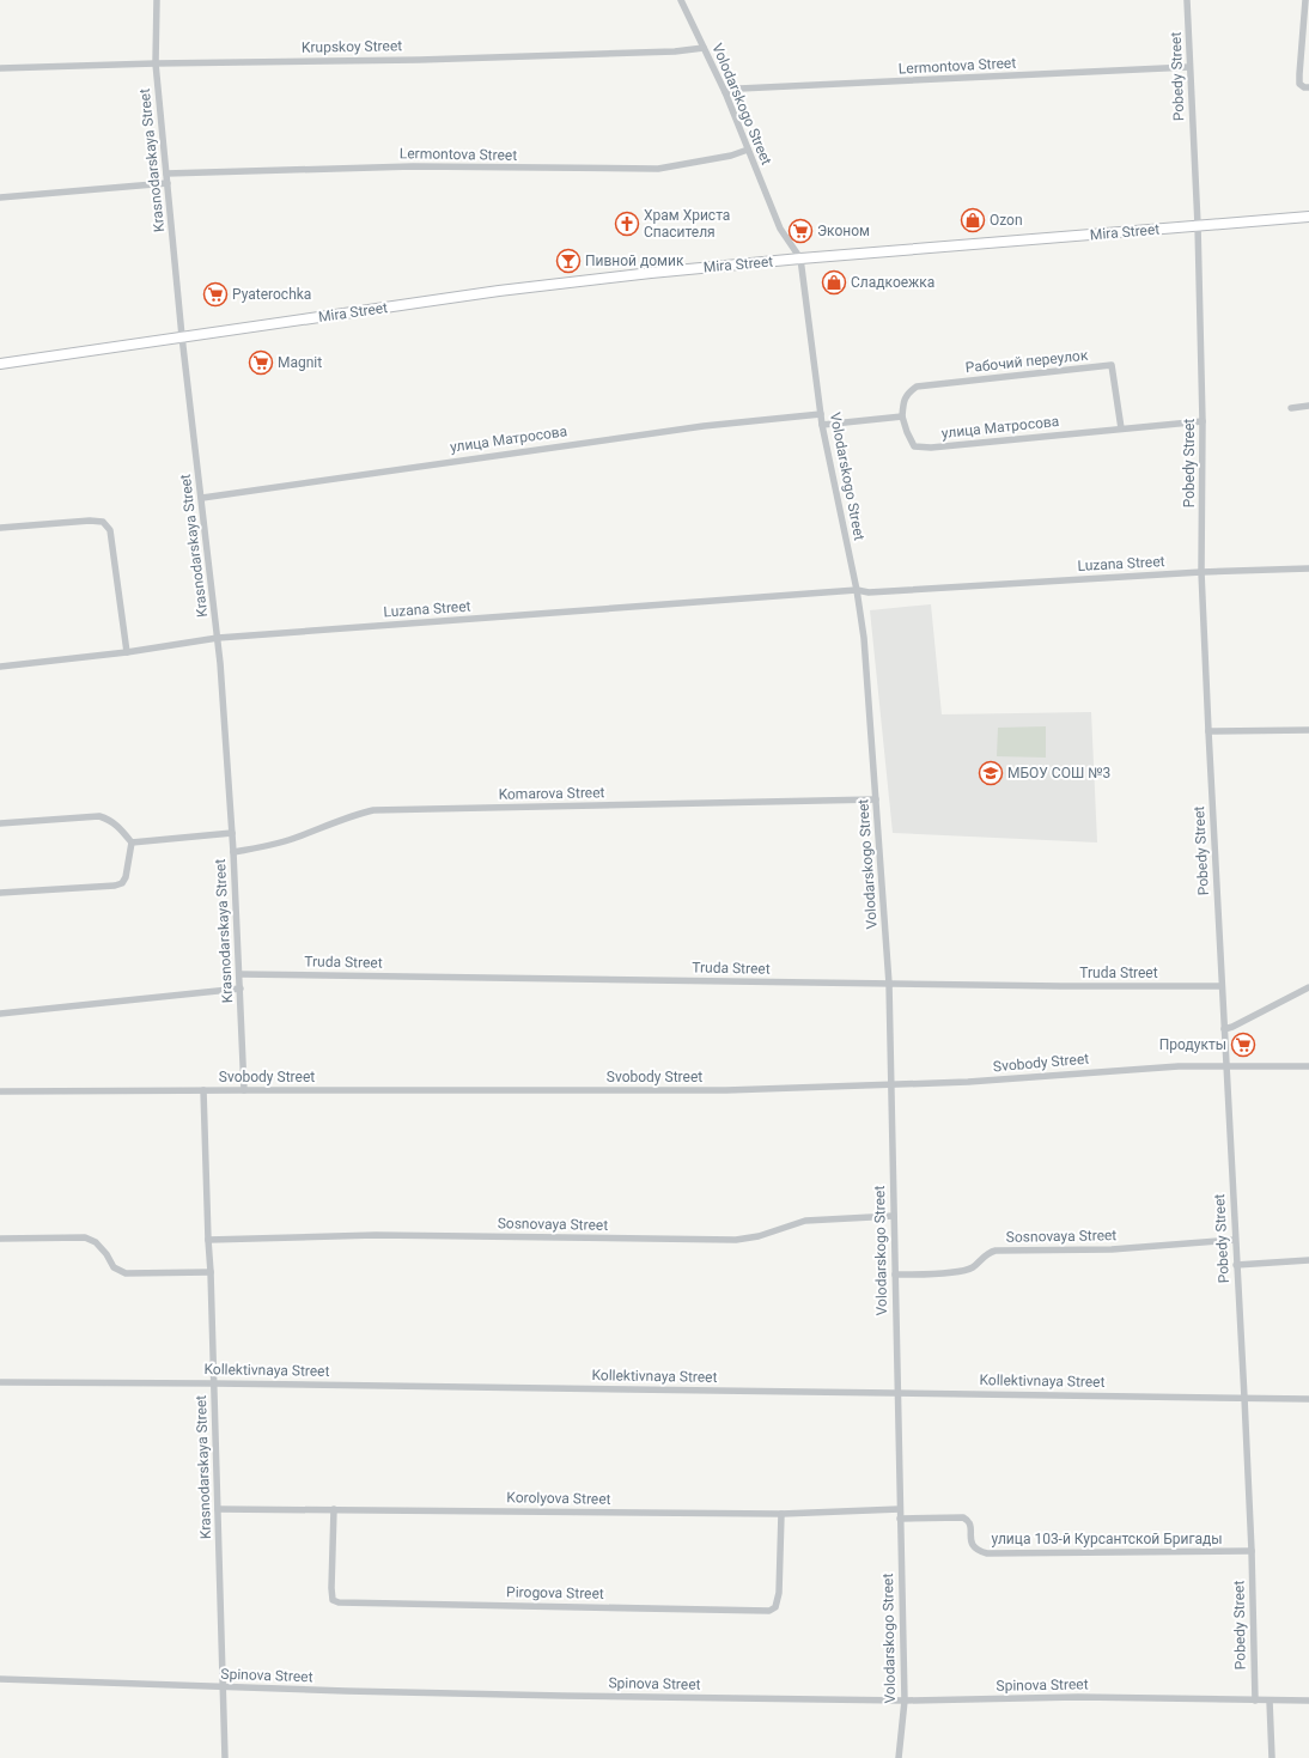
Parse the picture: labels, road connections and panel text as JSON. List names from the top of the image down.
{
  "streets": {
    "main road": ["Mira Street"],
    "street": [
      "Krupskoy Street",
      "Lermontova Street",
      "Pobedy Street",
      "Volodarskogo Street",
      "Krasnodarskaya Street",
      "Рабочий переулок",
      "улица Матросова",
      "Luzana Street",
      "Komarova Street",
      "Truda Street",
      "Svobody Street",
      "Sosnovaya Street",
      "Kollektivnaya Street",
      "Korolyova Street",
      "улица 103-й Курсантской Бригады",
      "Pirogova Street",
      "Spinova Street"
    ]
  },
  "crossings": [
    ["Krupskoy Street", "Volodarskogo Street"],
    ["Krupskoy Street", "Krasnodarskaya Street"],
    ["Lermontova Street", "Pobedy Street"],
    ["Lermontova Street", "Volodarskogo Street"],
    ["Lermontova Street", "Krasnodarskaya Street"],
    ["Pobedy Street", "Mira Street"],
    ["Pobedy Street", "улица Матросова"],
    ["Pobedy Street", "Luzana Street"],
    ["Pobedy Street", "Truda Street"],
    ["Pobedy Street", "Svobody Street"],
    ["Pobedy Street", "Sosnovaya Street"],
    ["Pobedy Street", "Kollektivnaya Street"],
    ["Pobedy Street", "улица 103-й Курсантской Бригады"],
    ["Pobedy Street", "Spinova Street"],
    ["Volodarskogo Street", "Mira Street"],
    ["Volodarskogo Street", "улица Матросова"],
    ["Volodarskogo Street", "Luzana Street"],
    ["Volodarskogo Street", "Komarova Street"],
    ["Volodarskogo Street", "Truda Street"],
    ["Volodarskogo Street", "Svobody Street"],
    ["Volodarskogo Street", "Sosnovaya Street"],
    ["Volodarskogo Street", "Kollektivnaya Street"],
    ["Volodarskogo Street", "Korolyova Street"],
    ["Volodarskogo Street", "улица 103-й Курсантской Бригады"],
    ["Volodarskogo Street", "Spinova Street"],
    ["Krasnodarskaya Street", "Mira Street"],
    ["Krasnodarskaya Street", "улица Матросова"],
    ["Krasnodarskaya Street", "Luzana Street"],
    ["Krasnodarskaya Street", "Komarova Street"],
    ["Krasnodarskaya Street", "Truda Street"],
    ["Krasnodarskaya Street", "Svobody Street"],
    ["Krasnodarskaya Street", "Sosnovaya Street"],
    ["Krasnodarskaya Street", "Kollektivnaya Street"],
    ["Krasnodarskaya Street", "Korolyova Street"],
    ["Krasnodarskaya Street", "Spinova Street"],
    ["Рабочий переулок", "улица Матросова"],
    ["Korolyova Street", "Pirogova Street"]
  ],
  "places": {
    "shop": ["Ozon", "Сладкоежка"],
    "church": ["Храм Христа Спасителя"],
    "supermarket": [
      "Эконом",
      "Pyaterochka",
      "Magnit",
      "Продукты"
    ],
    "bar": ["Пивной домик"],
    "school or university": ["МБОУ СОШ №3"]
  }
}
